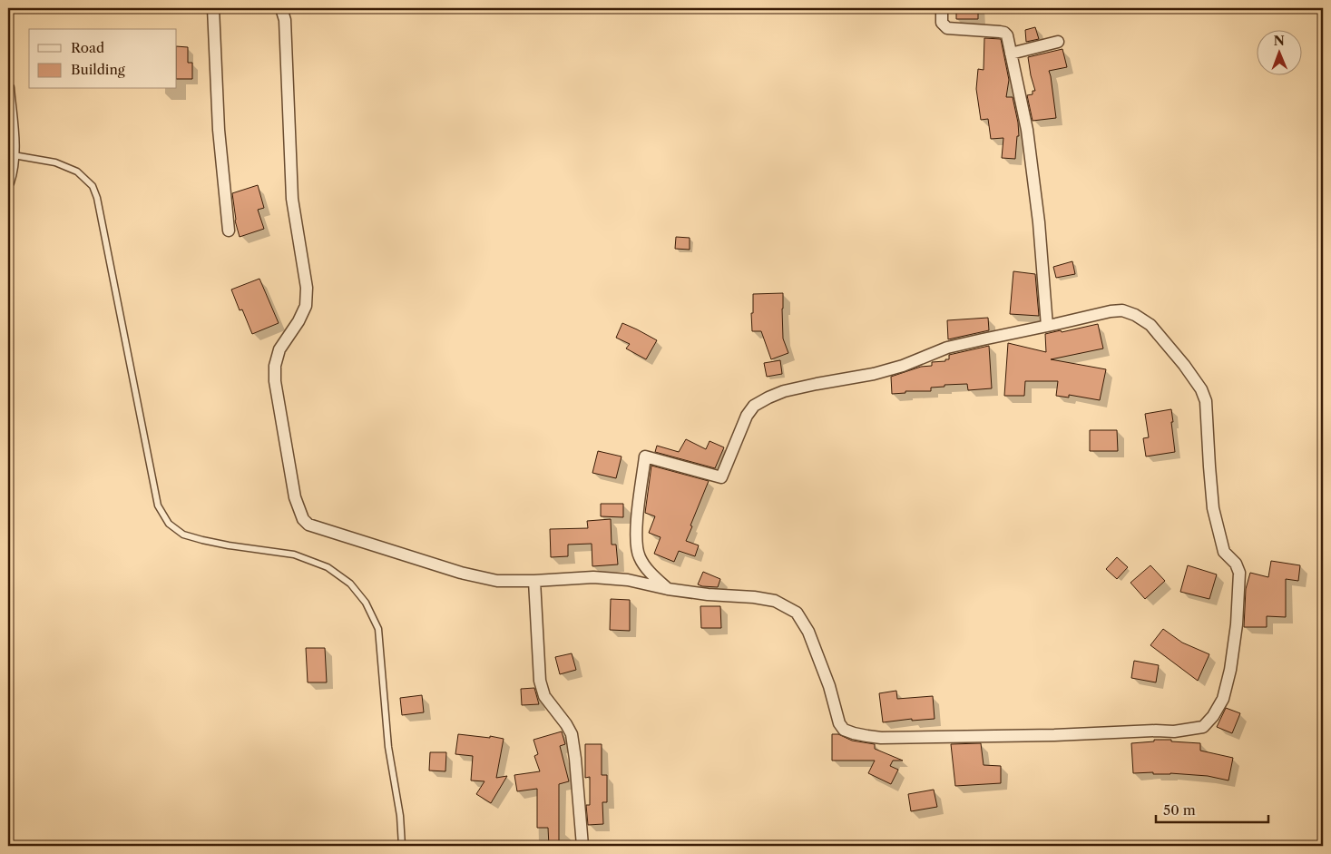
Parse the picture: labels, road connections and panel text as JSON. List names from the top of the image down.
{
  "legend": ["Road", "Building"],
  "scale_bar": "50 m",
  "north": "top"
}
